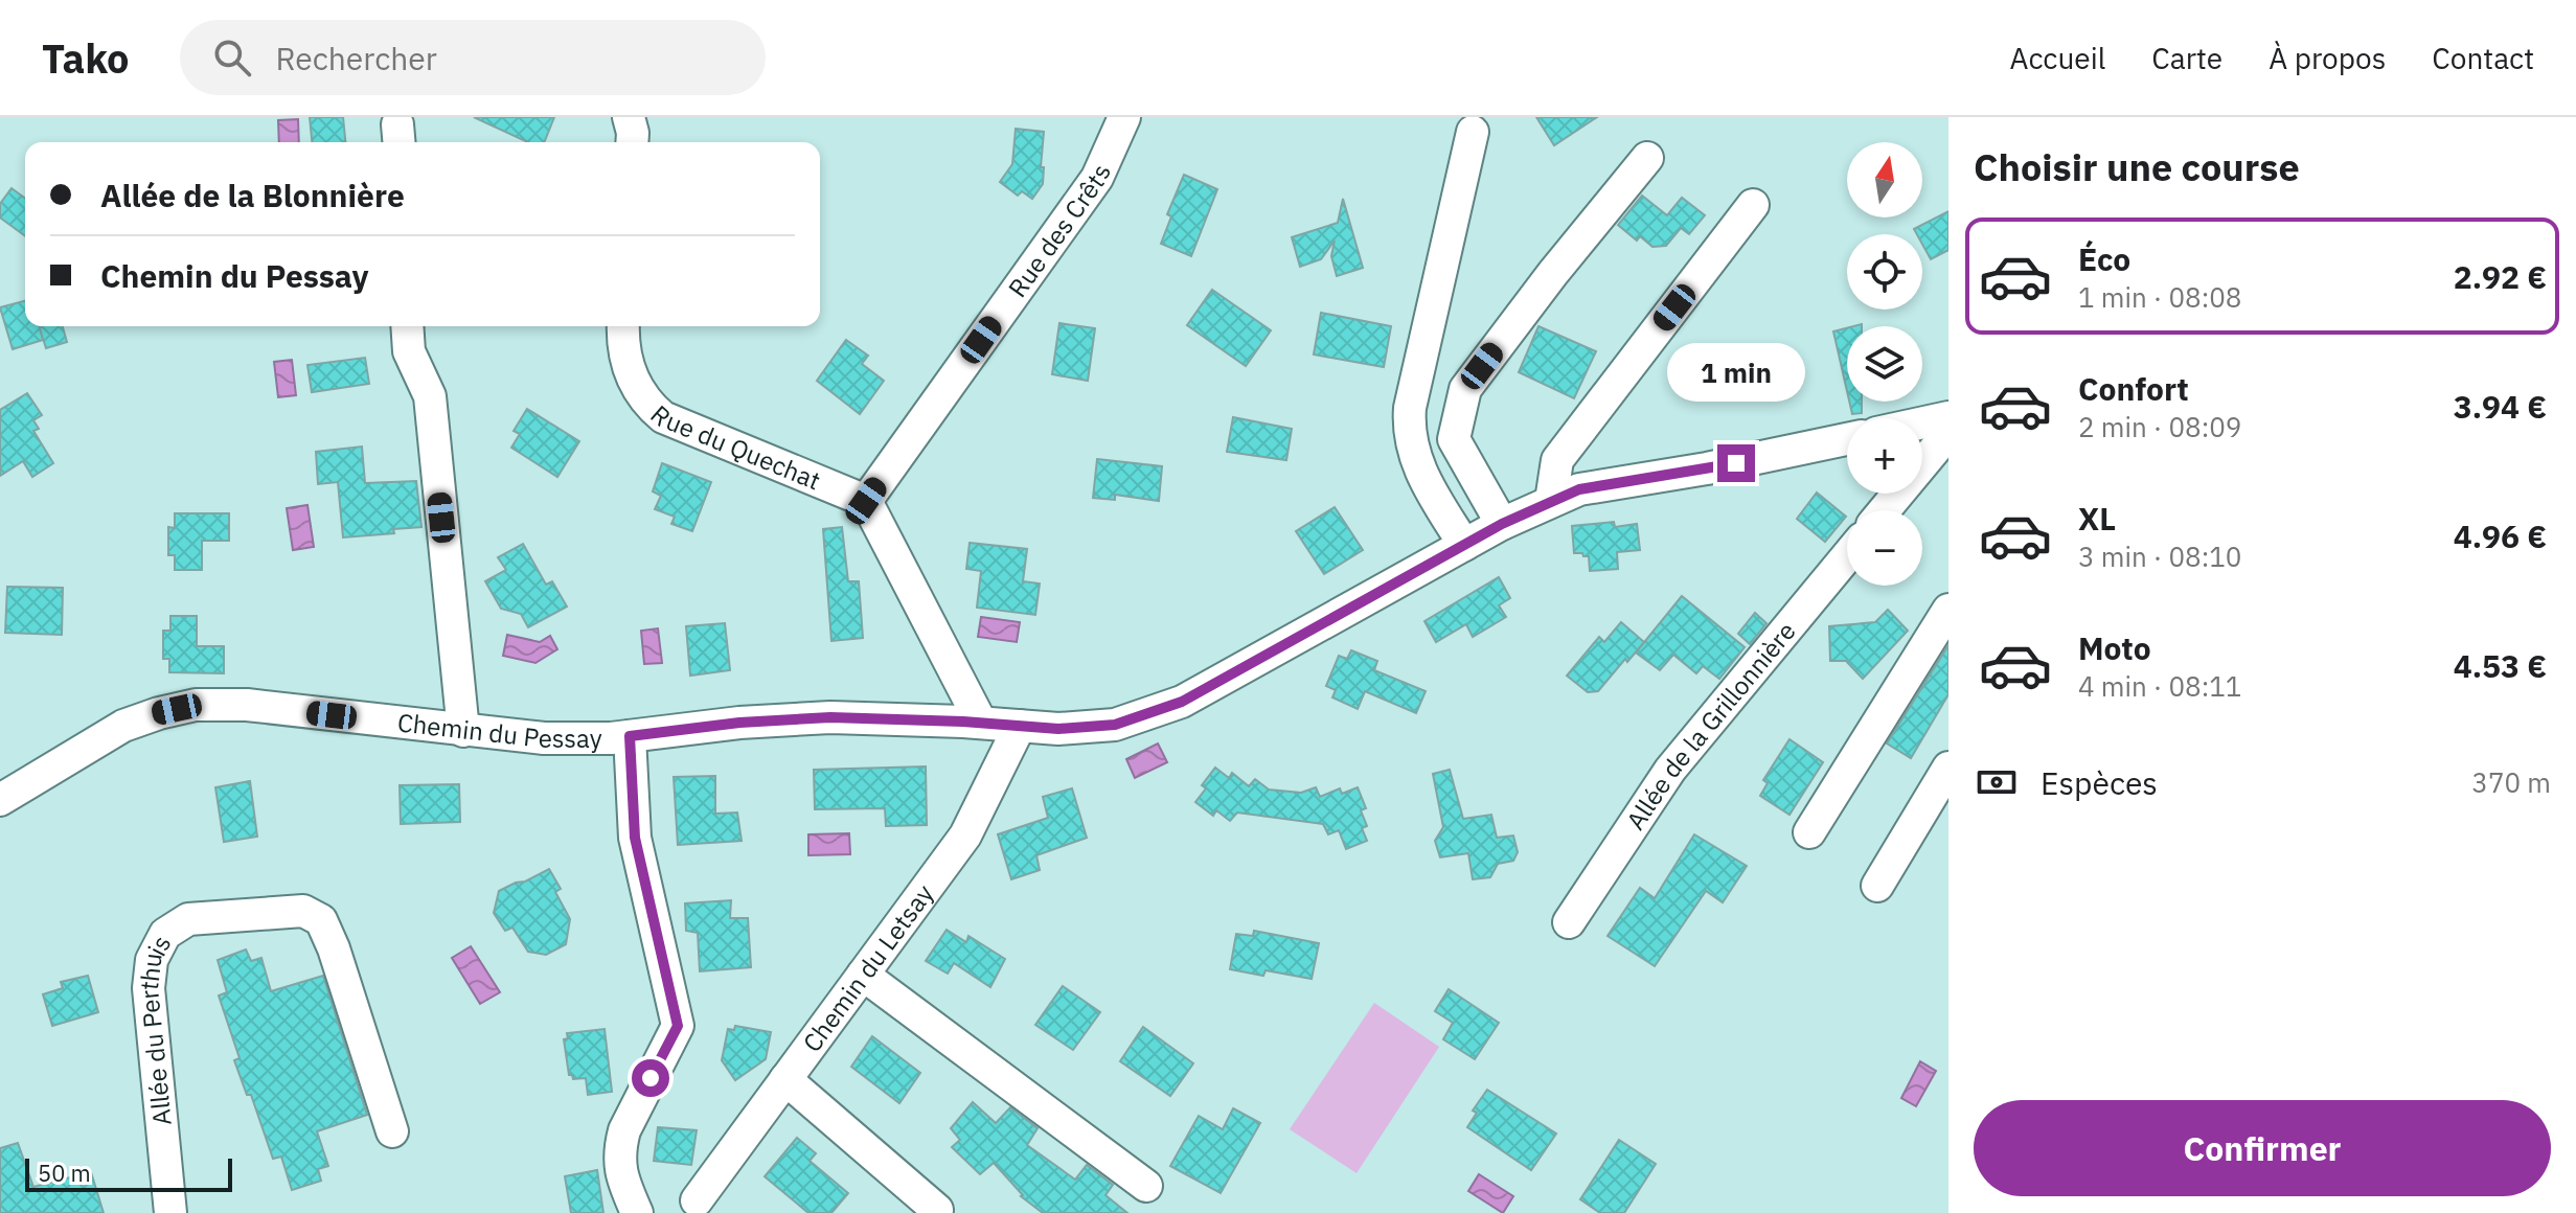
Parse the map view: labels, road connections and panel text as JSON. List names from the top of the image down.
{
  "streets": {
    "street": [
      "Rue des Crêts",
      "Rue du Quechat",
      "Allée de la Grillonnière",
      "Chemin du Pessay",
      "Chemin du Letsay",
      "Allée du Perthuis"
    ]
  },
  "crossings": [
    ["Rue des Crêts", "Rue du Quechat"],
    ["Chemin du Pessay", "Chemin du Letsay"]
  ],
  "scale_bar": "50 m",
  "north": "top",
  "page": {
    "header": "Tako",
    "search": "Rechercher",
    "nav": [
      "Accueil",
      "Carte",
      "À propos",
      "Contact"
    ],
    "heading": "Choisir une course",
    "map_buttons": ["+", "−"],
    "banner": ["Allée de la Blonnière", "Chemin du Pessay"],
    "list": [
      {
        "name": "Éco",
        "note": "1 min · 08:08",
        "value": "2.92 €"
      },
      {
        "name": "Confort",
        "note": "2 min · 08:09",
        "value": "3.94 €"
      },
      {
        "name": "XL",
        "note": "3 min · 08:10",
        "value": "4.96 €"
      },
      {
        "name": "Moto",
        "note": "4 min · 08:11",
        "value": "4.53 €"
      }
    ],
    "bubble": "1 min",
    "pay": ["Espèces", "370 m"],
    "buttons": "Confirmer",
    "scale": "50 m"
  }
}
